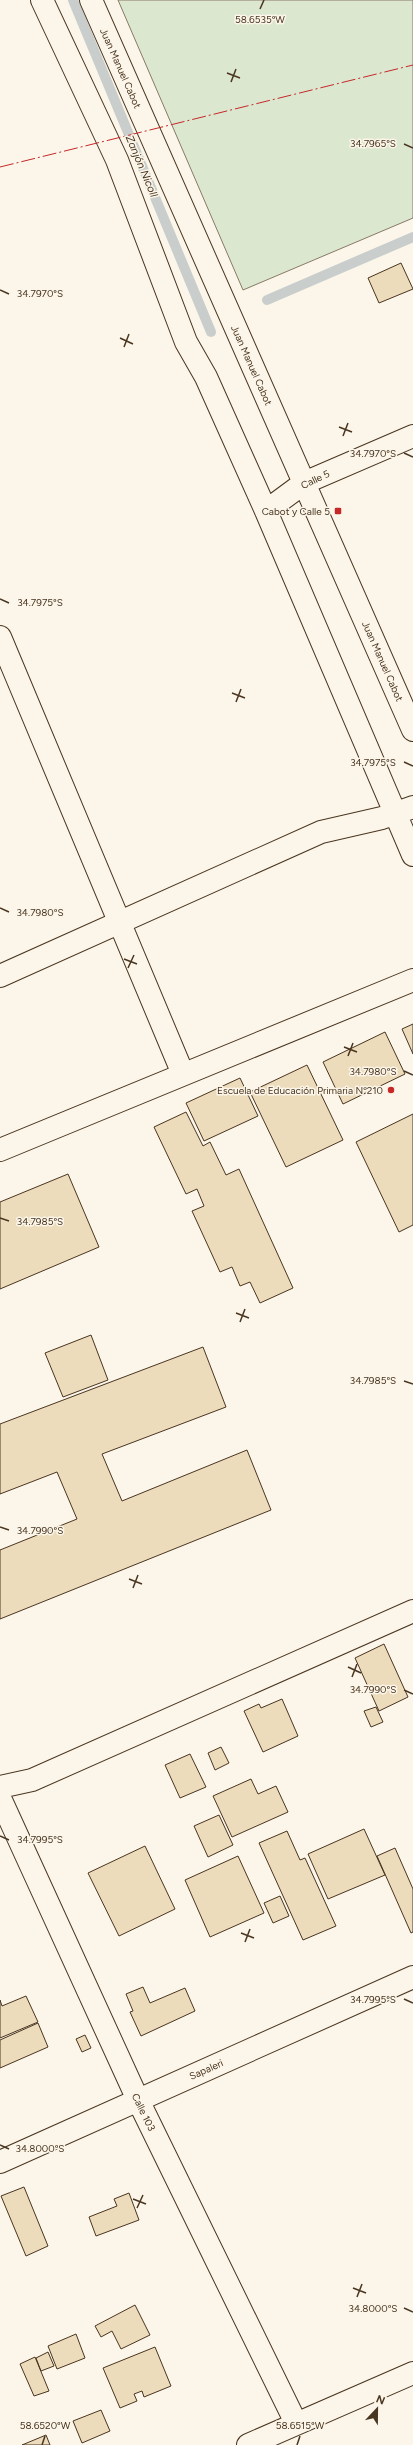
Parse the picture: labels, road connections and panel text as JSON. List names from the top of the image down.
{
  "streets": {
    "street": [
      "Juan Manuel Cabot",
      "Calle 5",
      "Sapaleri",
      "Calle 103"
    ]
  },
  "crossings": [
    ["Juan Manuel Cabot", "Calle 5"],
    ["Sapaleri", "Calle 103"]
  ],
  "water": ["Zanjón Nicoll"],
  "places": {
    "transit": ["Cabot y Calle 5"],
    "other": ["Escuela de Educación Primaria Nº210"]
  },
  "north": "top",
  "coordinates": [
    "58.6535°W",
    "34.7965°S",
    "34.7970°S",
    "34.7975°S",
    "34.7980°S",
    "34.7985°S",
    "34.7990°S",
    "34.7995°S",
    "34.8000°S",
    "58.6520°W",
    "58.6515°W"
  ]
}
